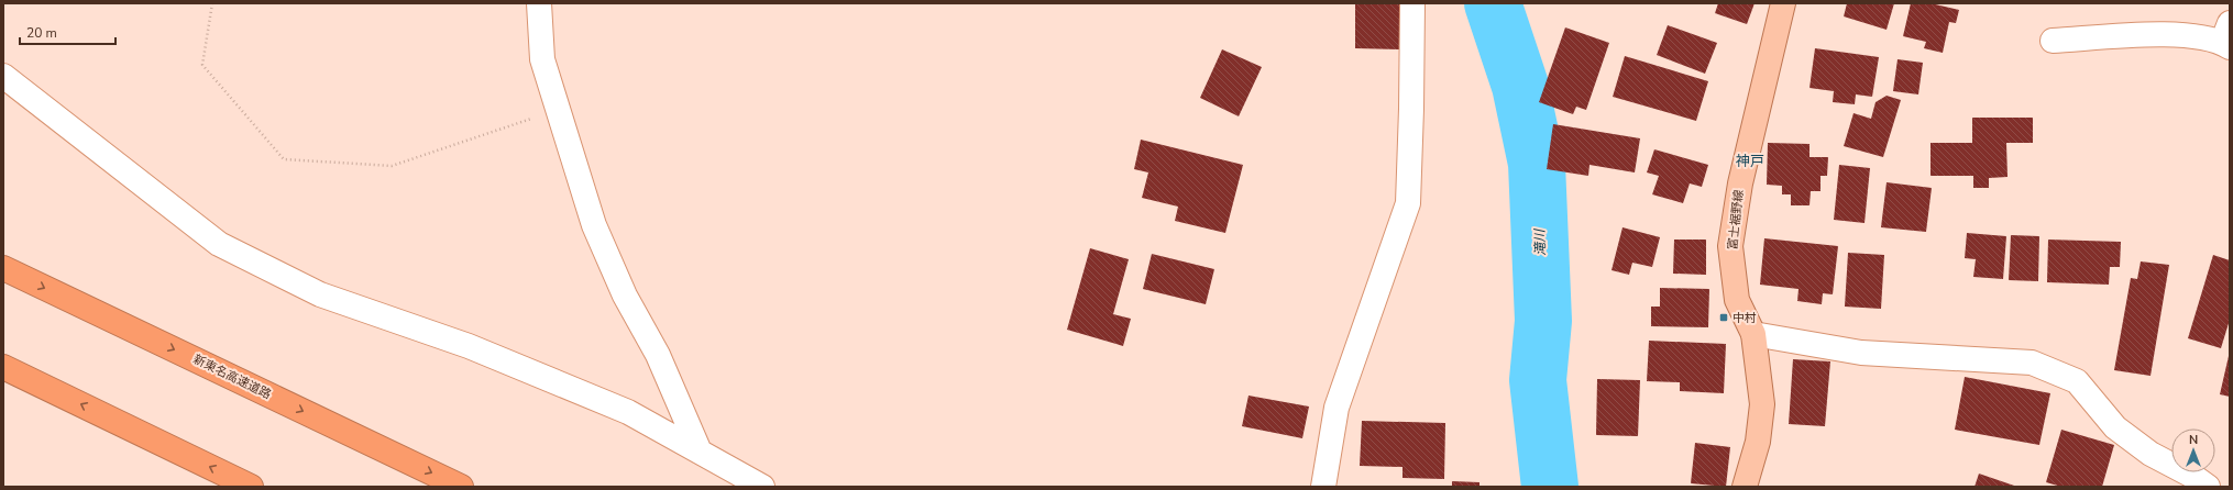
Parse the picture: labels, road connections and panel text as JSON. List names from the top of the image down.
{
  "streets": {
    "highway": ["新東名高速道路"],
    "main road": ["富士裾野線"]
  },
  "districts": ["神戸"],
  "water": ["滝川"],
  "places": {
    "transit": ["中村"]
  },
  "scale_bar": "20 m",
  "north": "top"
}
